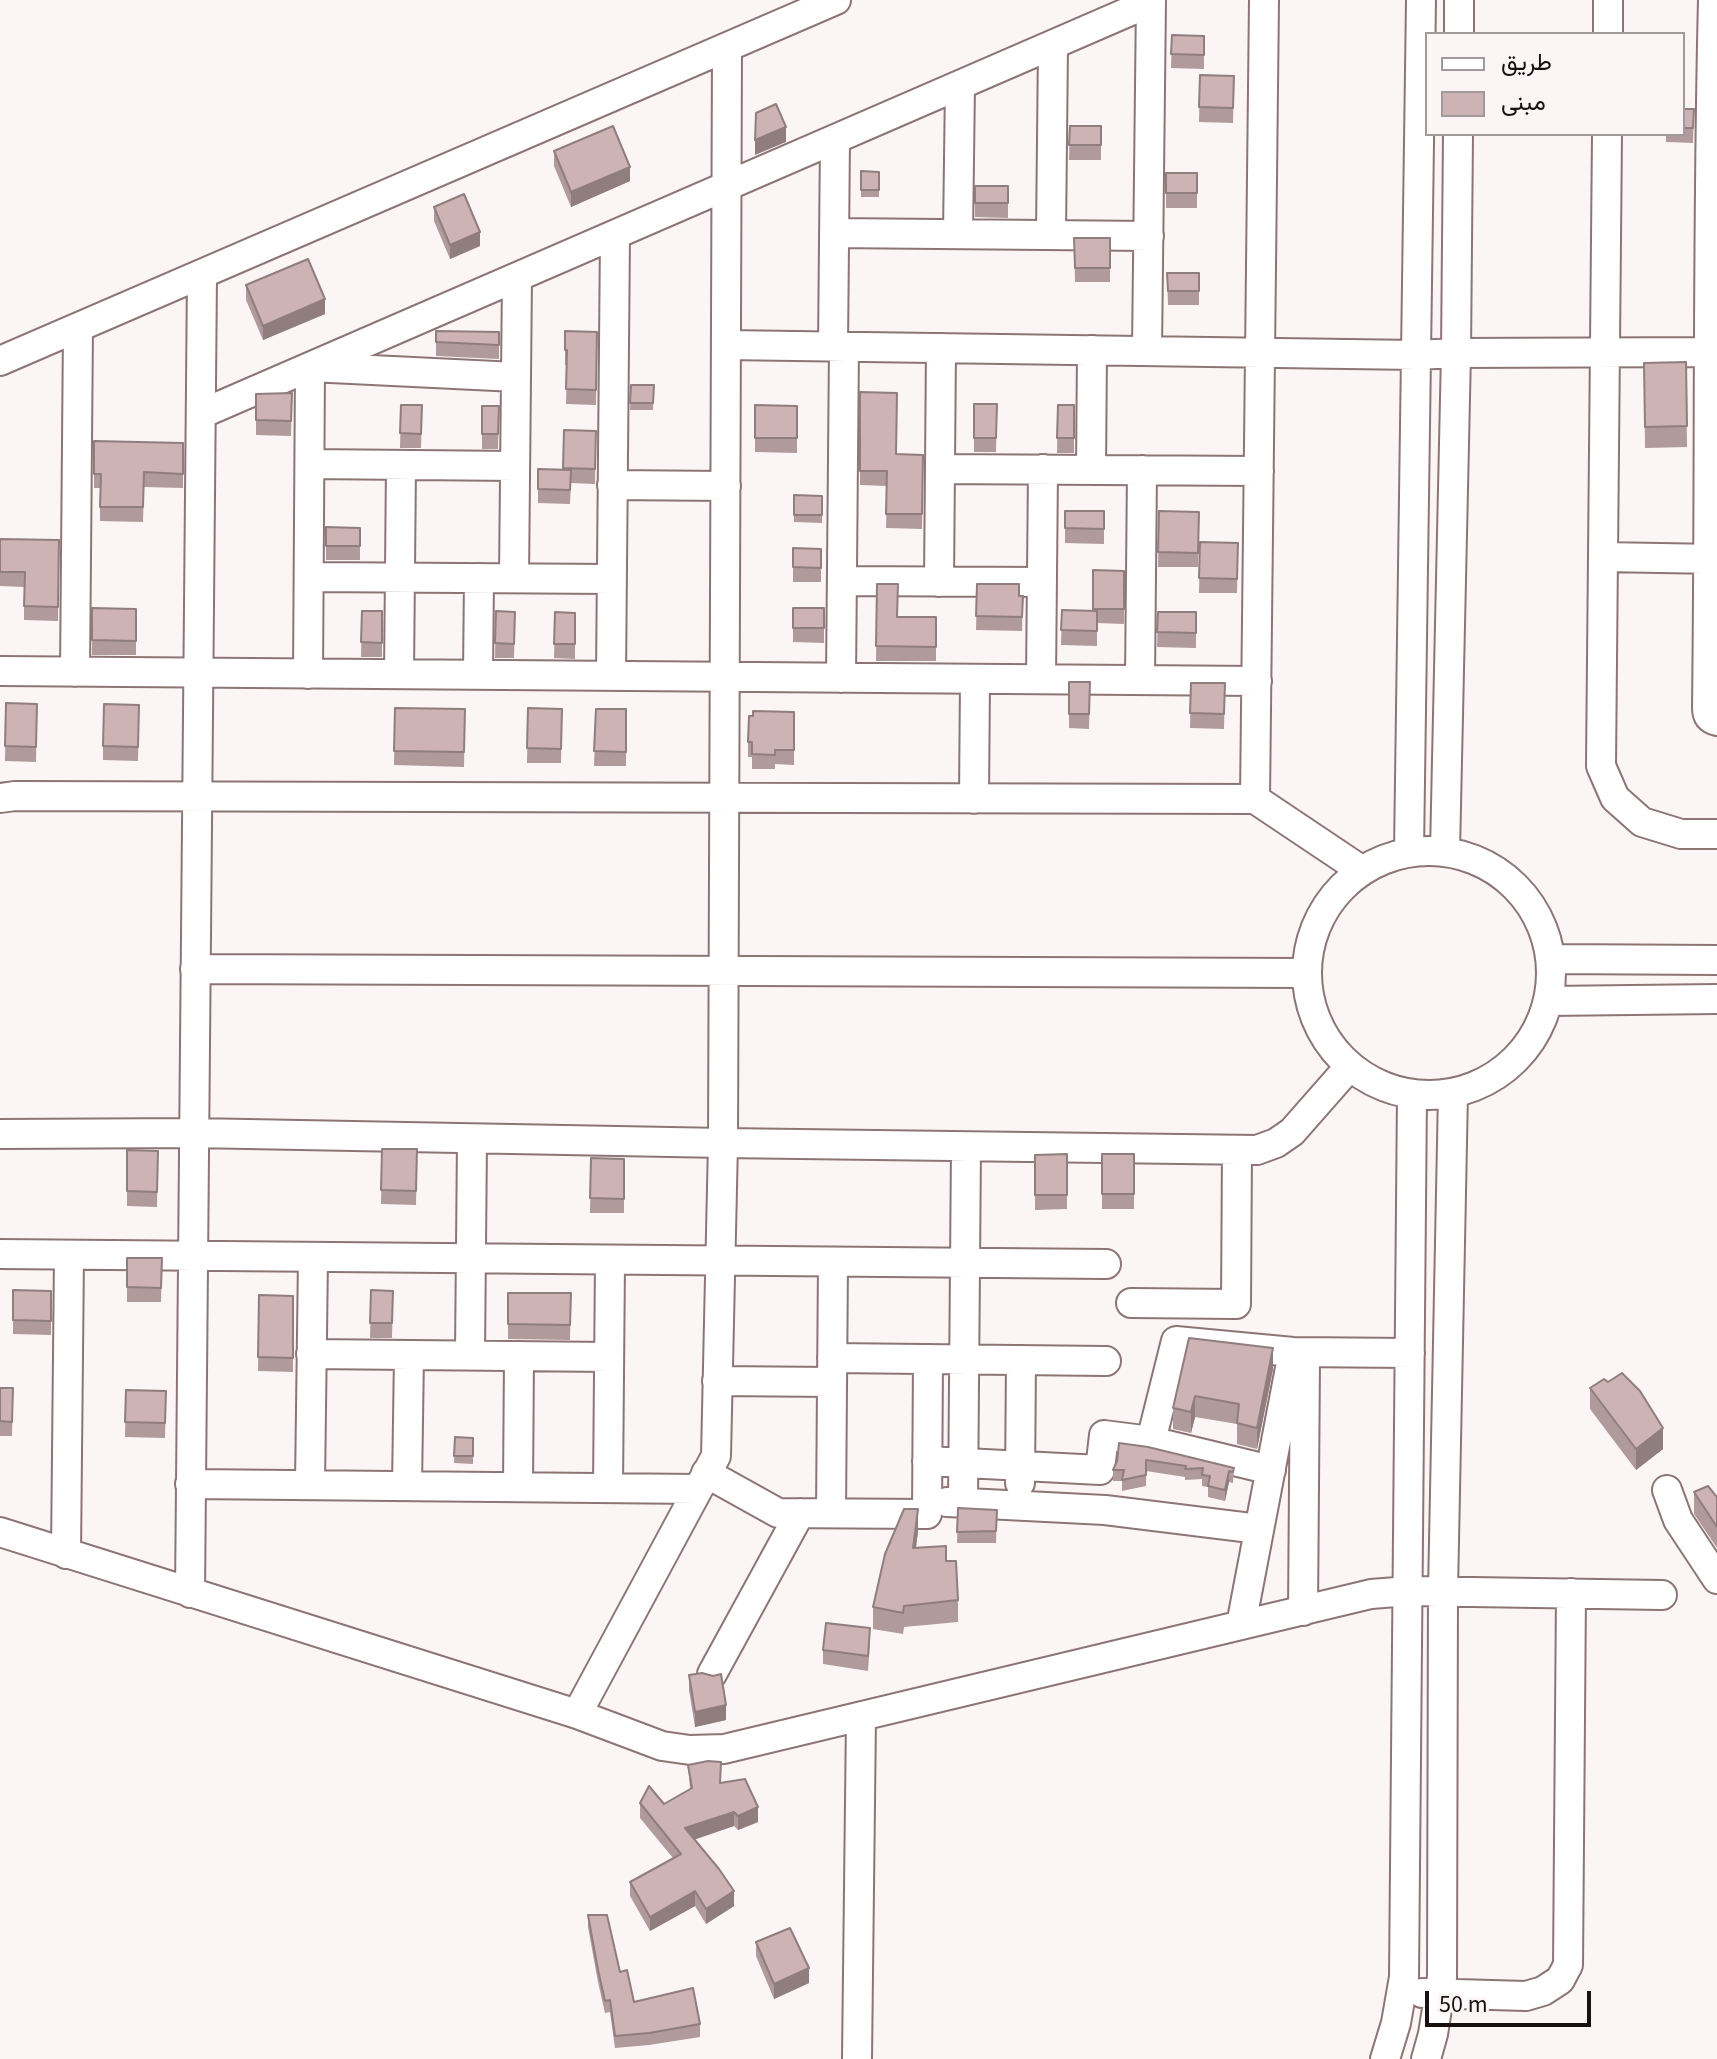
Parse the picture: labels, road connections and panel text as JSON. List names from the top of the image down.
{
  "legend": ["طريق", "مبنى"],
  "scale_bar": "50 m"
}
